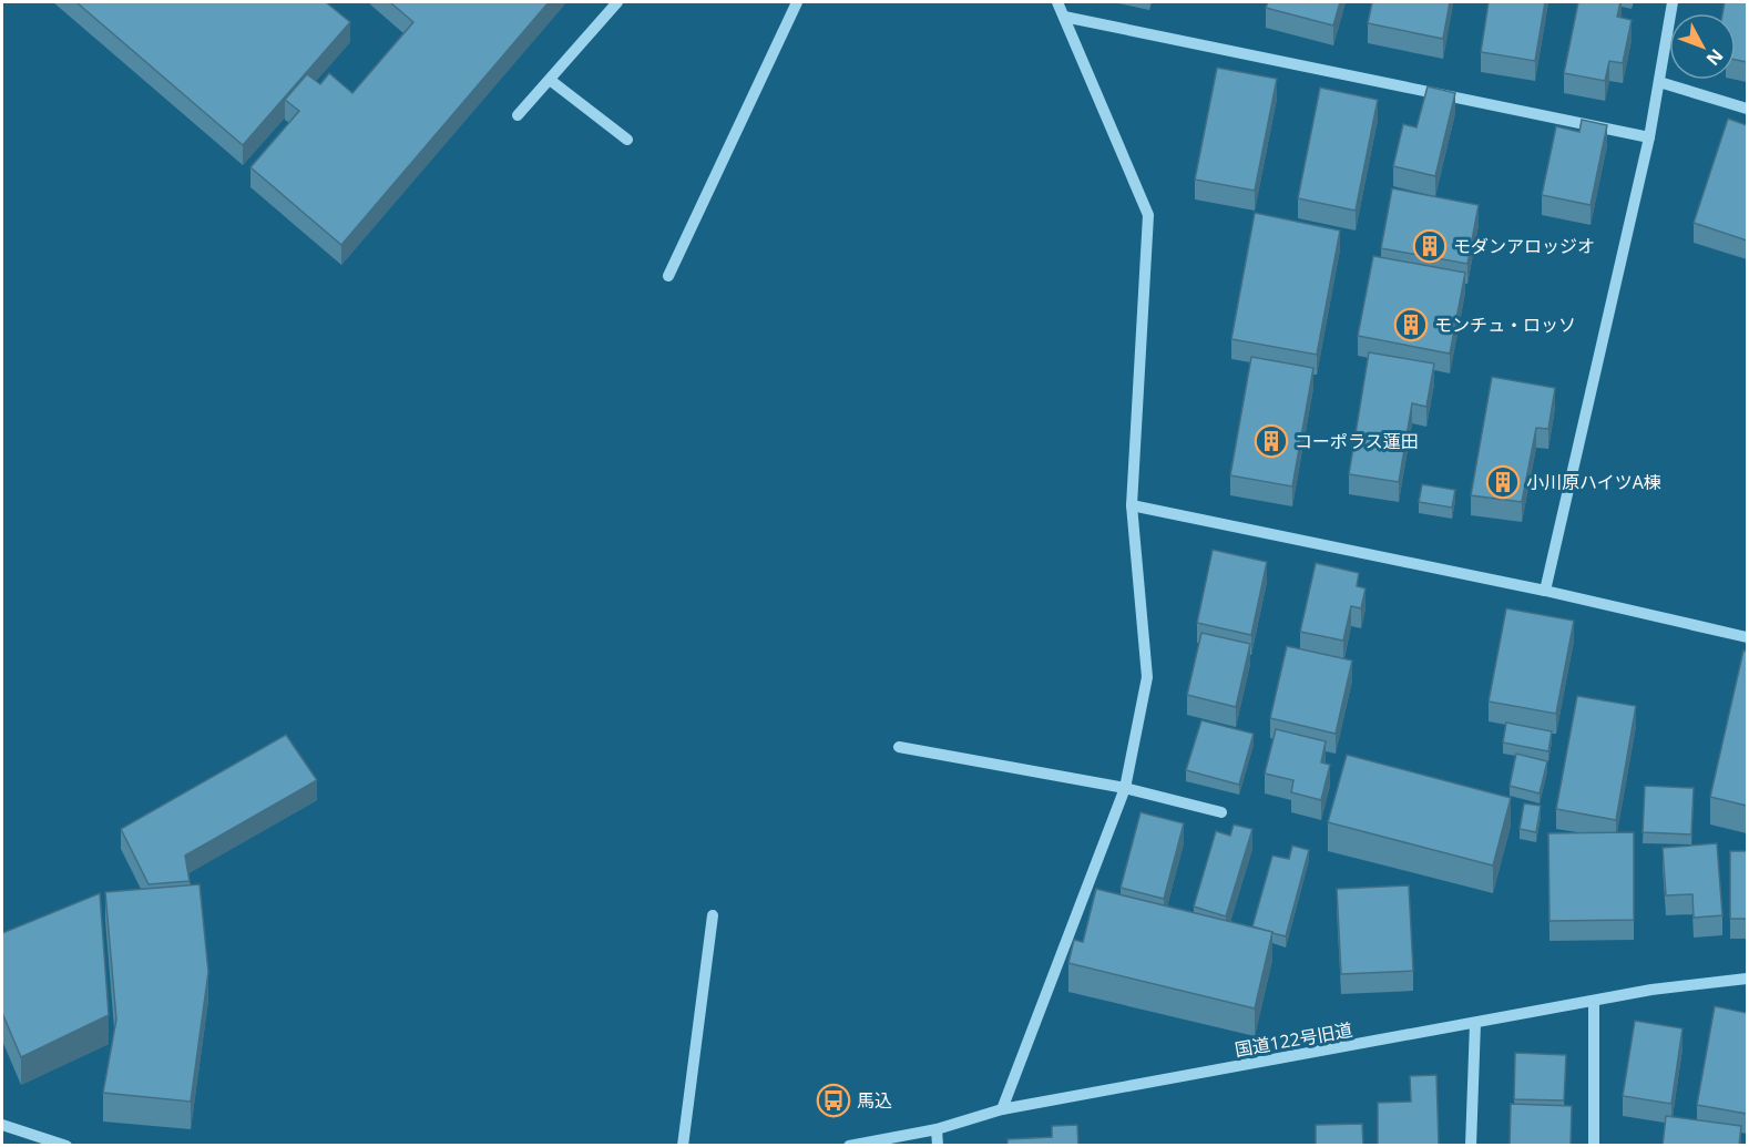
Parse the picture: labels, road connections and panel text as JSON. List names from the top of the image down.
{
  "streets": {
    "street": ["国道122号旧道"]
  },
  "places": {
    "building": [
      "モダンアロッジオ",
      "モンチュ・ロッソ",
      "コーポラス蓮田",
      "小川原ハイツA棟"
    ],
    "bus stop": ["馬込"]
  },
  "north": "bottom right"
}
